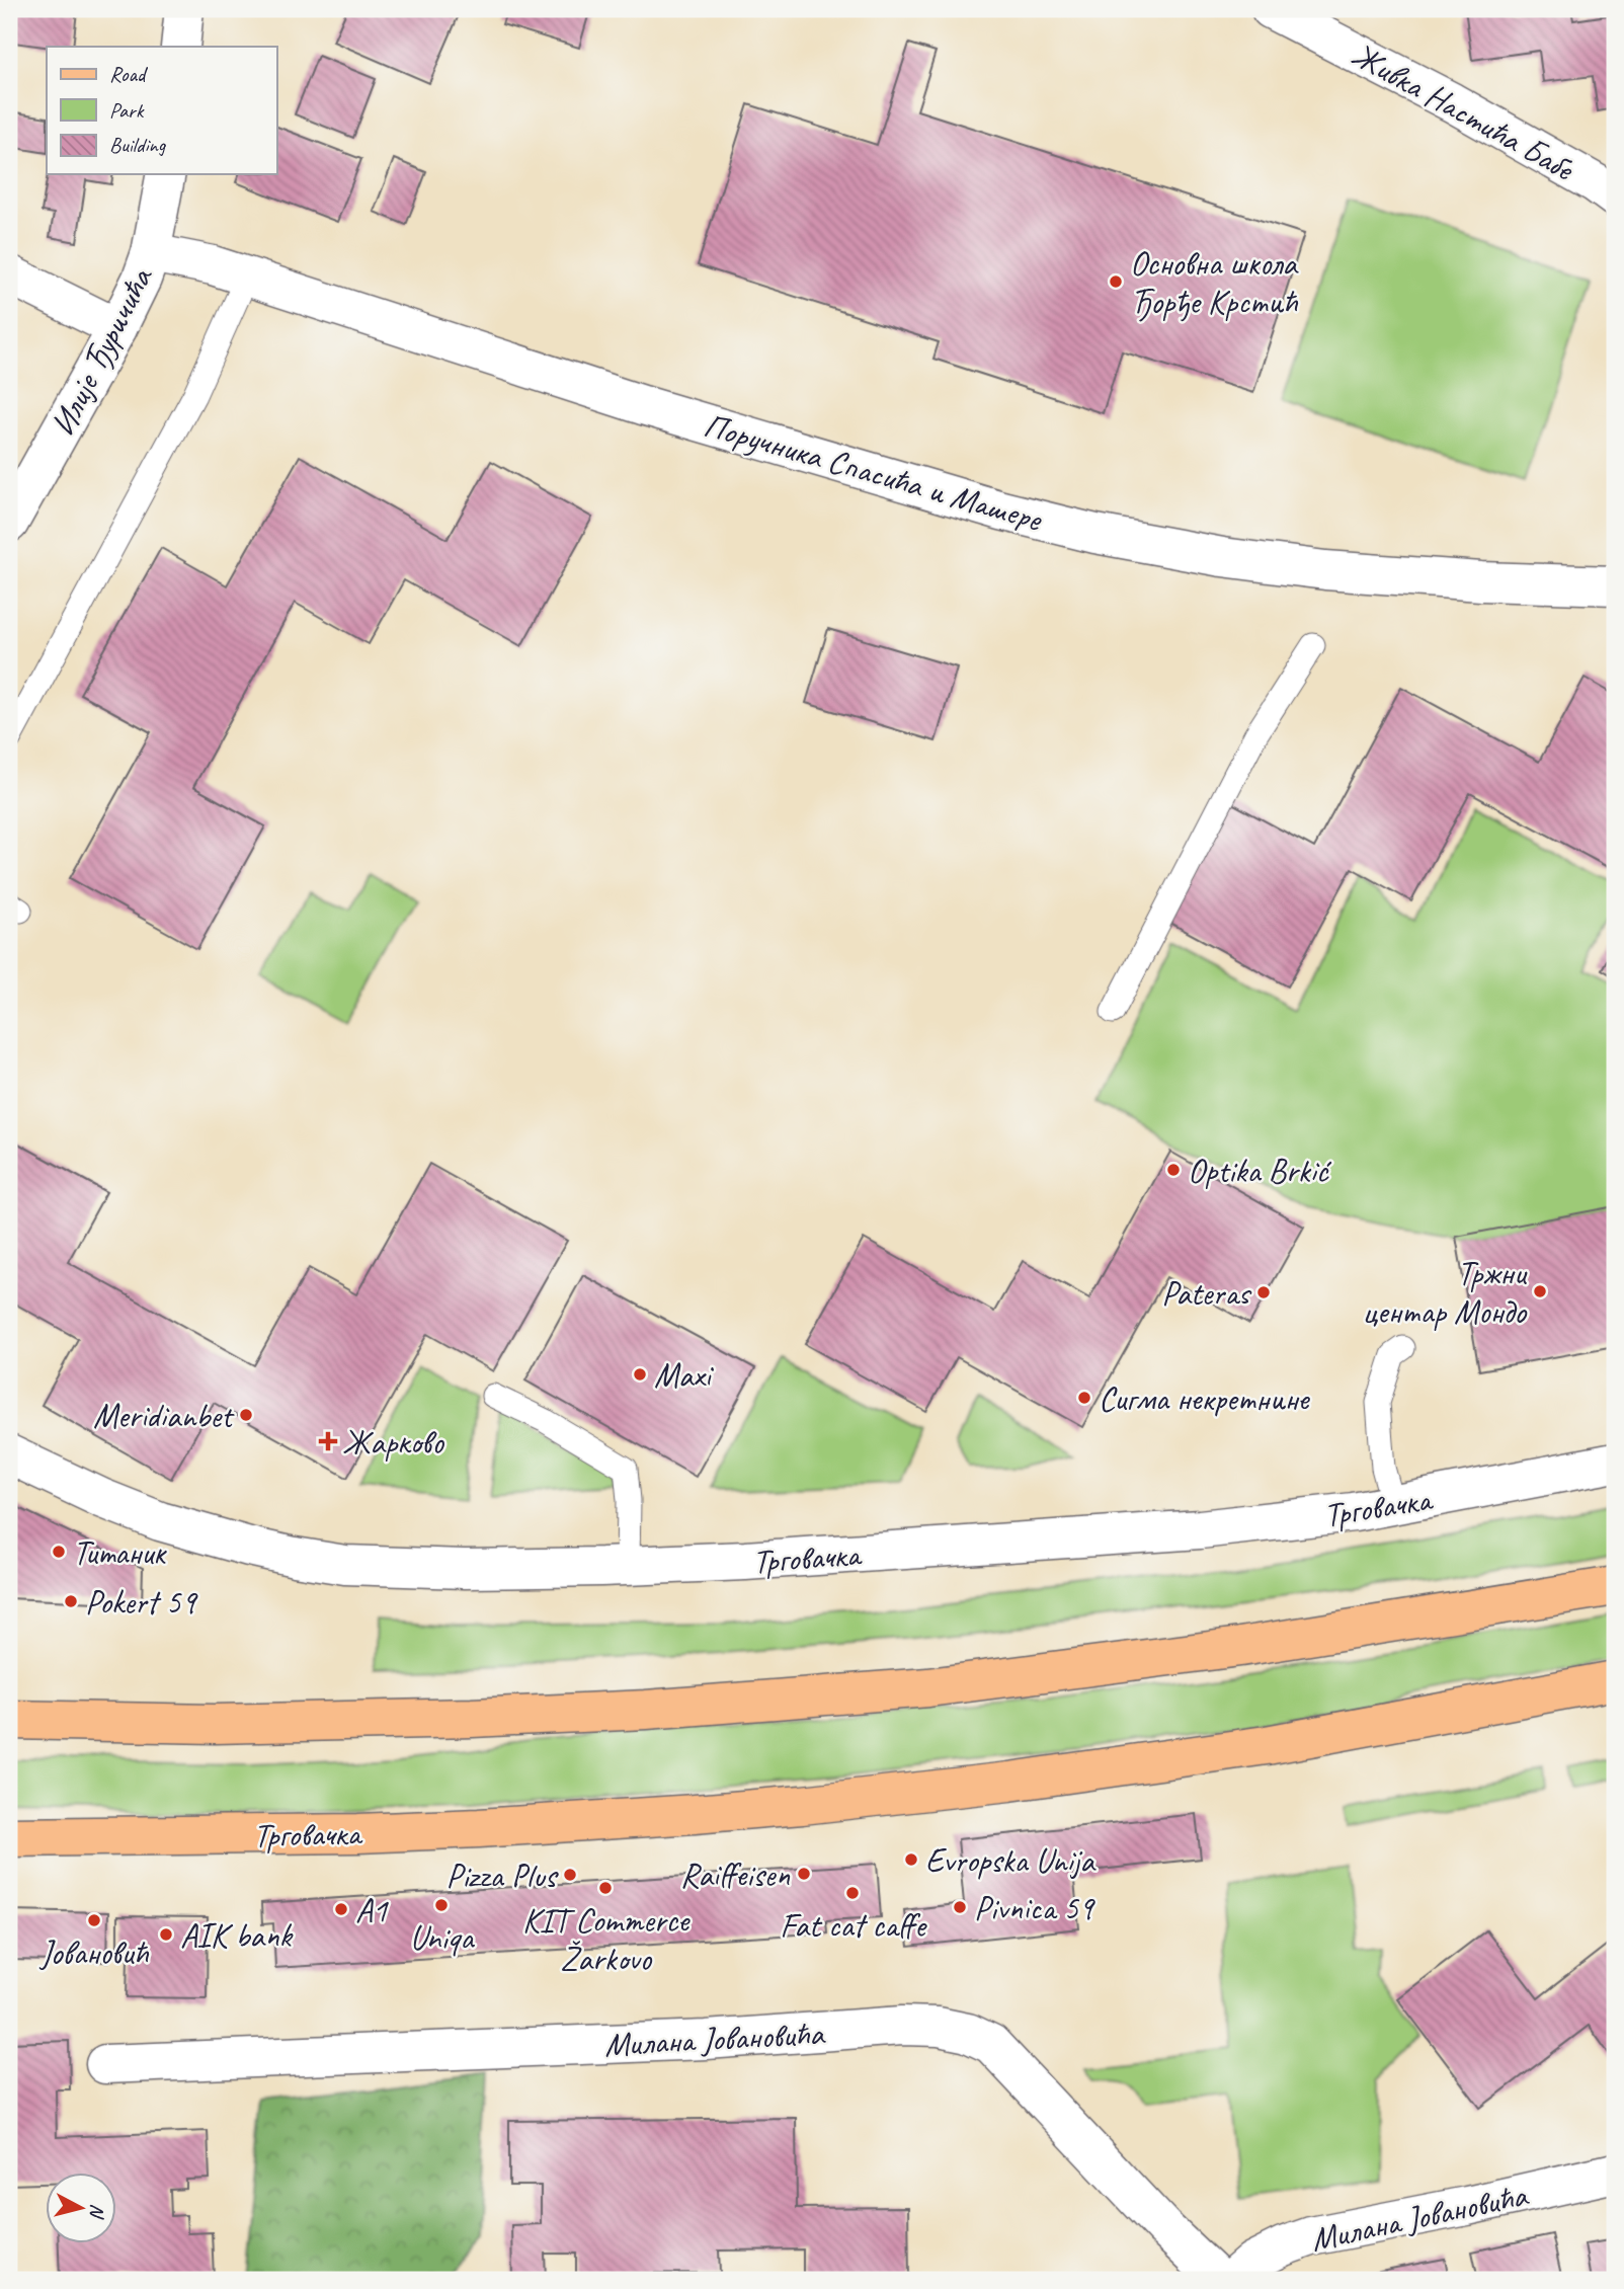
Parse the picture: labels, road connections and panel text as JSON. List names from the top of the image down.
{
  "streets": {
    "main road": ["Трговачка"],
    "street": [
      "Живка Настића Бабе",
      "Илије Ђуричића",
      "Поручника Спасића и Машере",
      "Милана Јовановића"
    ]
  },
  "crossings": [
    ["Илије Ђуричића", "Поручника Спасића и Машере"]
  ],
  "places": {
    "other": [
      "Основна школа Ђорђе Крстић",
      "Optika Brkić",
      "Тржни центар Мондо",
      "Pateras",
      "Maxi",
      "Сигма некретнине",
      "Meridianbet",
      "Титаник",
      "Pokert 59",
      "Evropska Unija",
      "Raiffeisen",
      "Pizza Plus",
      "KIT Commerce Žarkovo",
      "Fat cat caffe",
      "Uniqa",
      "Pivnica 59",
      "A1",
      "Јовановић",
      "AIK bank"
    ],
    "health": ["Жарково"]
  },
  "legend": ["Road", "Park", "Building"],
  "north": "right"
}
